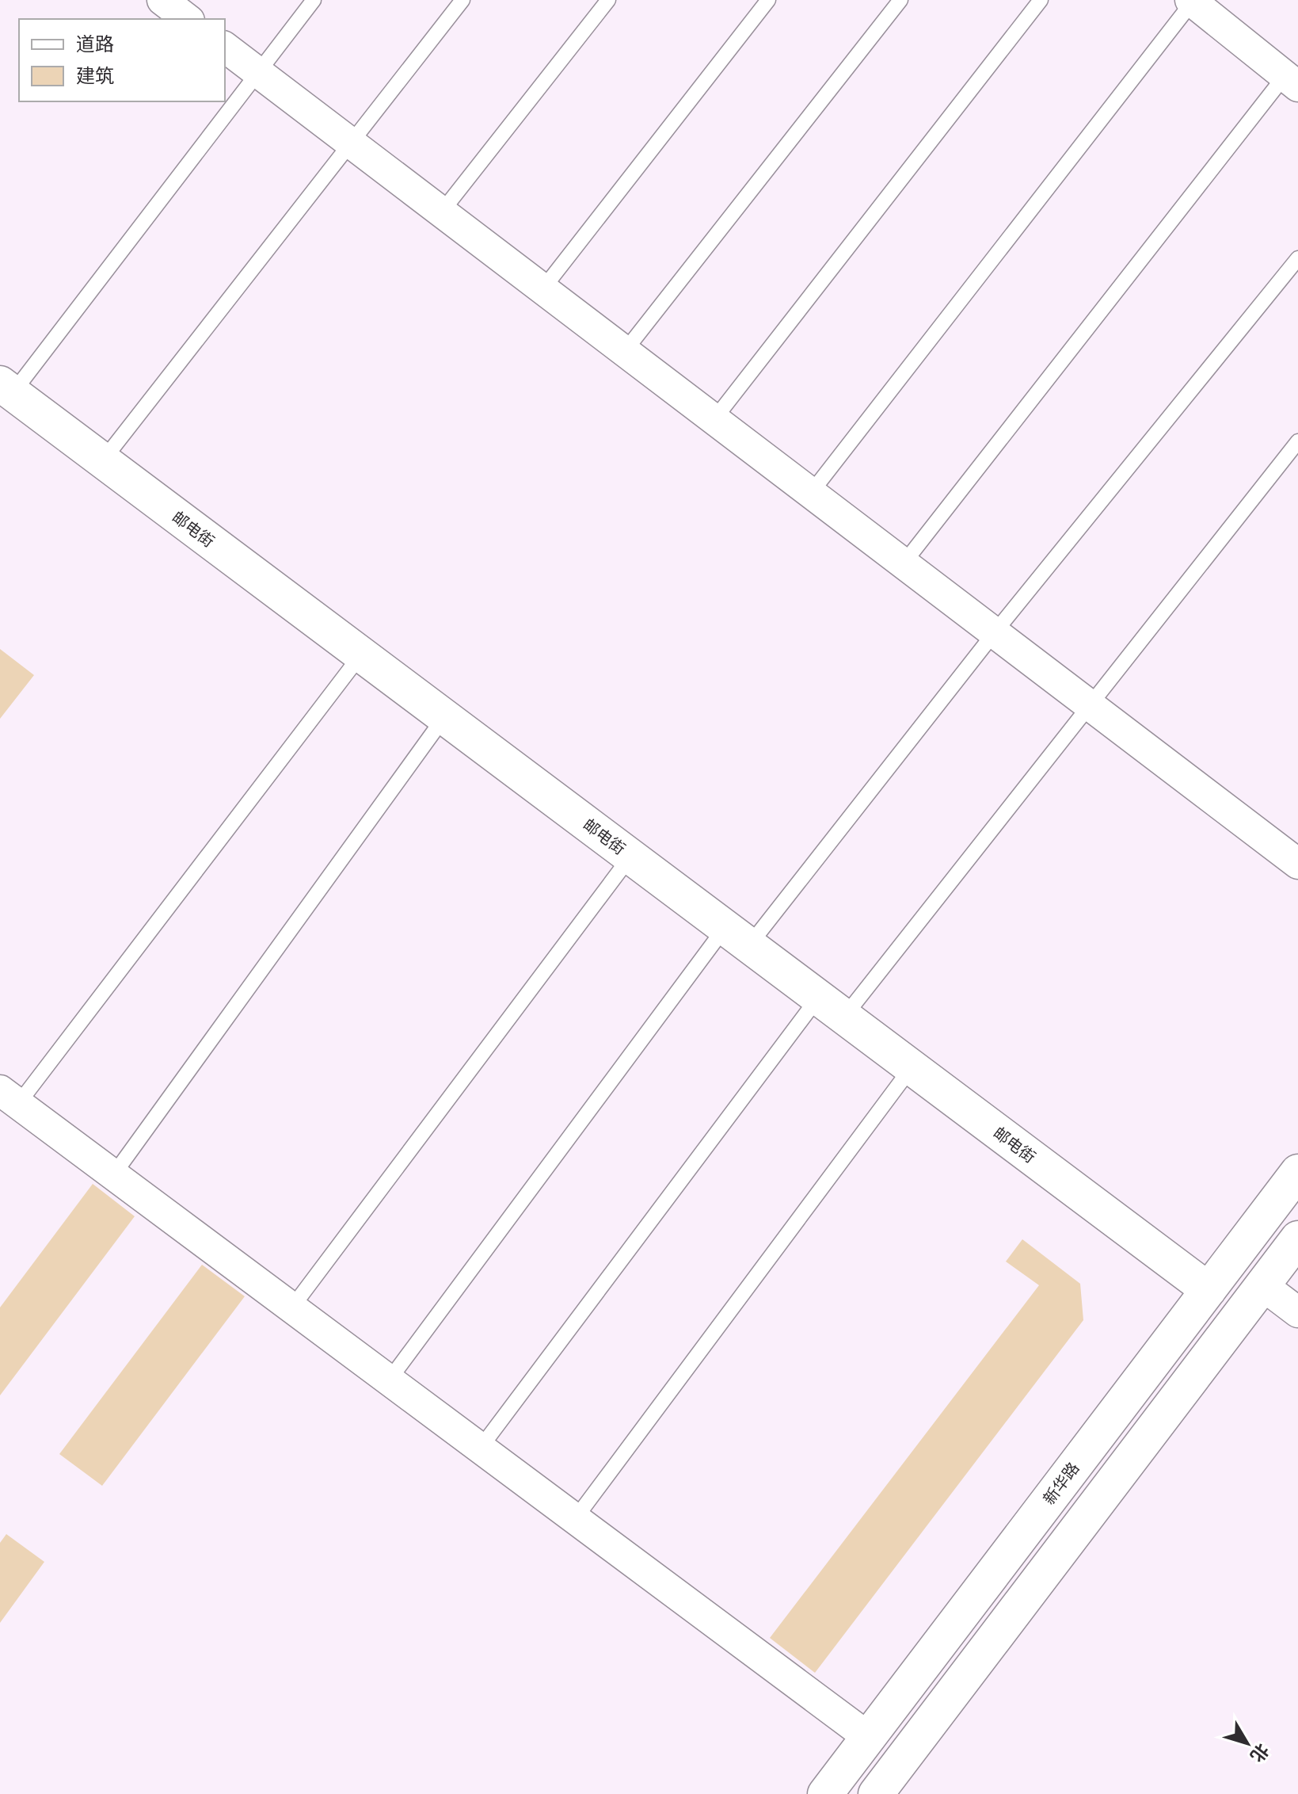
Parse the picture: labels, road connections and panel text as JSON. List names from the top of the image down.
{
  "streets": {
    "main road": ["邮电街", "新华路"]
  },
  "crossings": [
    ["邮电街", "新华路"]
  ],
  "legend": ["道路", "建筑"],
  "north": "bottom right"
}
